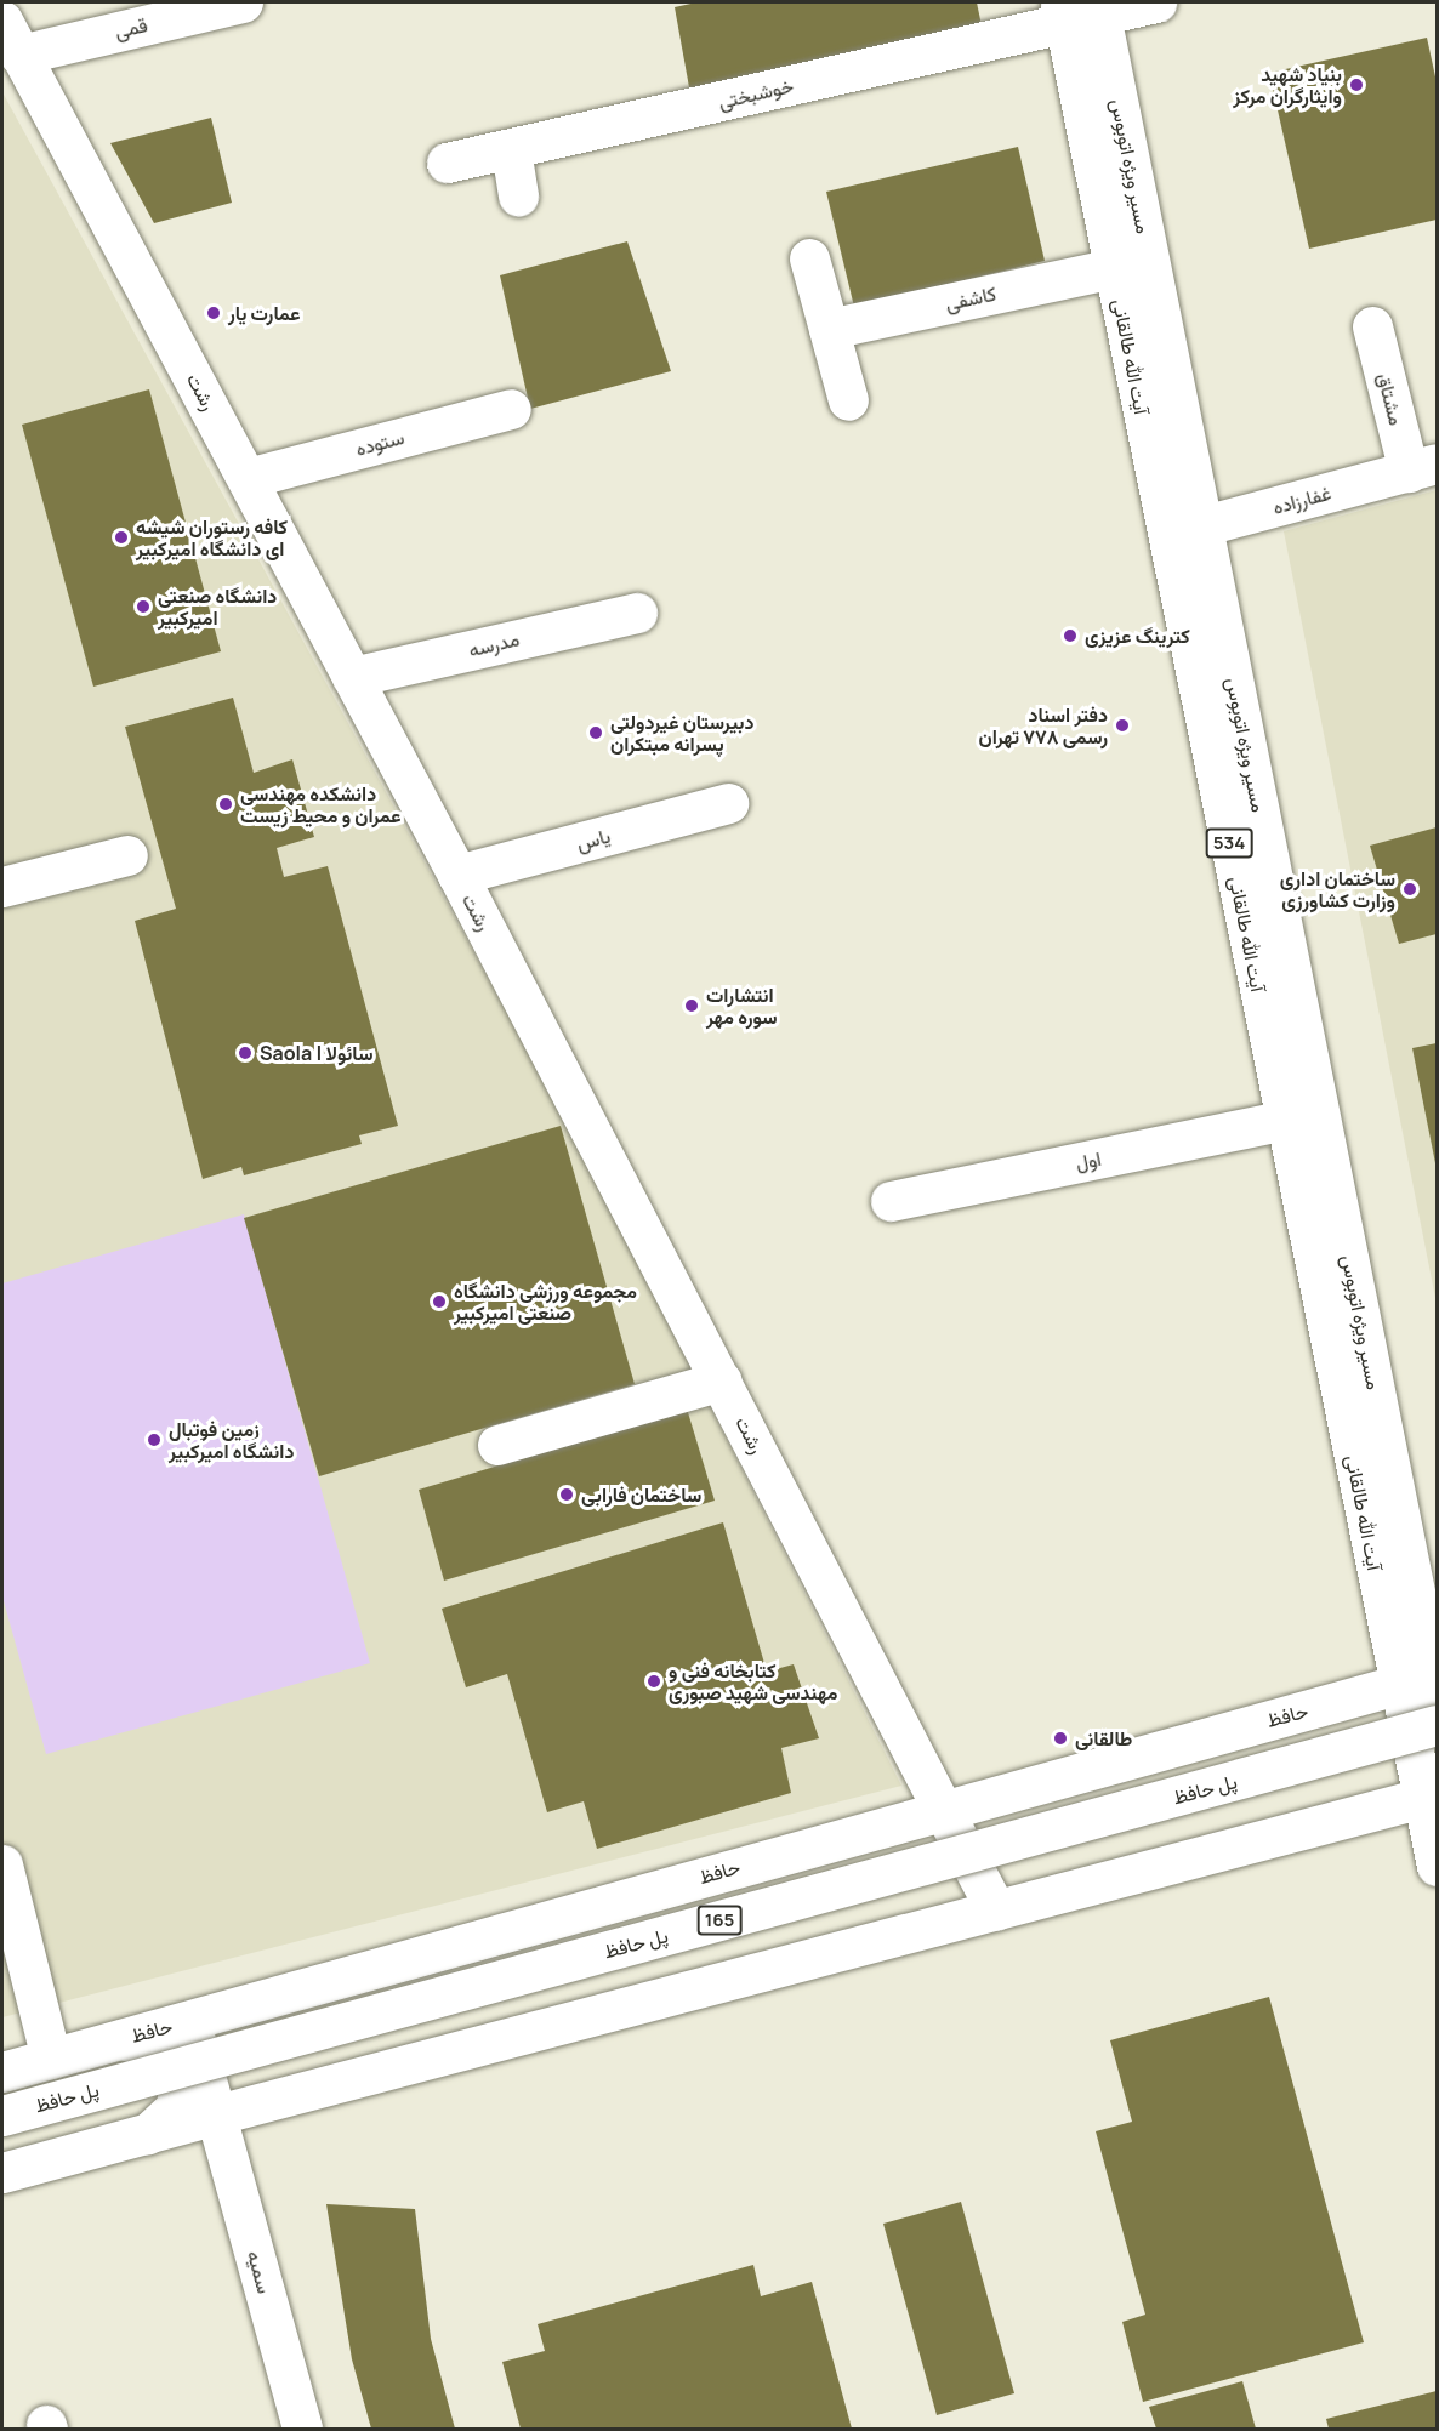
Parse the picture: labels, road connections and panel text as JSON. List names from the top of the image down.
{
  "streets": {
    "main road": [
      "قمی",
      "خوشبختی",
      "مسیر ویژه اتوبوس",
      "کاشفی",
      "آیت الله طالقانی",
      "رشت",
      "مشتاق",
      "ستوده",
      "غفارزاده",
      "مدرسه",
      "یاس",
      "534",
      "اول",
      "حافظ",
      "پل حافظ",
      "165",
      "سمیه"
    ]
  },
  "crossings": [
    ["قمی", "رشت"],
    ["خوشبختی", "مسیر ویژه اتوبوس"],
    ["خوشبختی", "آیت الله طالقانی"],
    ["مسیر ویژه اتوبوس", "آیت الله طالقانی"],
    ["مسیر ویژه اتوبوس", "غفارزاده"],
    ["مسیر ویژه اتوبوس", "حافظ"],
    ["کاشفی", "آیت الله طالقانی"],
    ["آیت الله طالقانی", "غفارزاده"],
    ["آیت الله طالقانی", "اول"],
    ["آیت الله طالقانی", "حافظ"],
    ["رشت", "ستوده"],
    ["رشت", "مدرسه"],
    ["رشت", "یاس"],
    ["رشت", "حافظ"],
    ["مشتاق", "غفارزاده"],
    ["حافظ", "سمیه"]
  ],
  "places": [
    "بنیاد شهید وایثارگران مرکز",
    "عمارت یار",
    "کافه رستوران شیشه ای دانشگاه امیرکبیر",
    "دانشگاه صنعتی امیرکبیر",
    "کترینگ عزیزی",
    "دفتر اسناد رسمی ۷۷۸ تهران",
    "دبیرستان غیردولتی پسرانه مبتکران",
    "دانشکده مهندسی عمران و محیط زیست",
    "ساختمان اداری وزارت کشاورزی",
    "انتشارات سوره مهر",
    "Saola | سائولا",
    "مجموعه ورزشی دانشگاه صنعتی امیرکبیر",
    "زمین فوتبال دانشگاه امیرکبیر",
    "ساختمان فارابی",
    "کتابخانه فنی و مهندسی شهید صبوری",
    "طالقانی"
  ]
}
